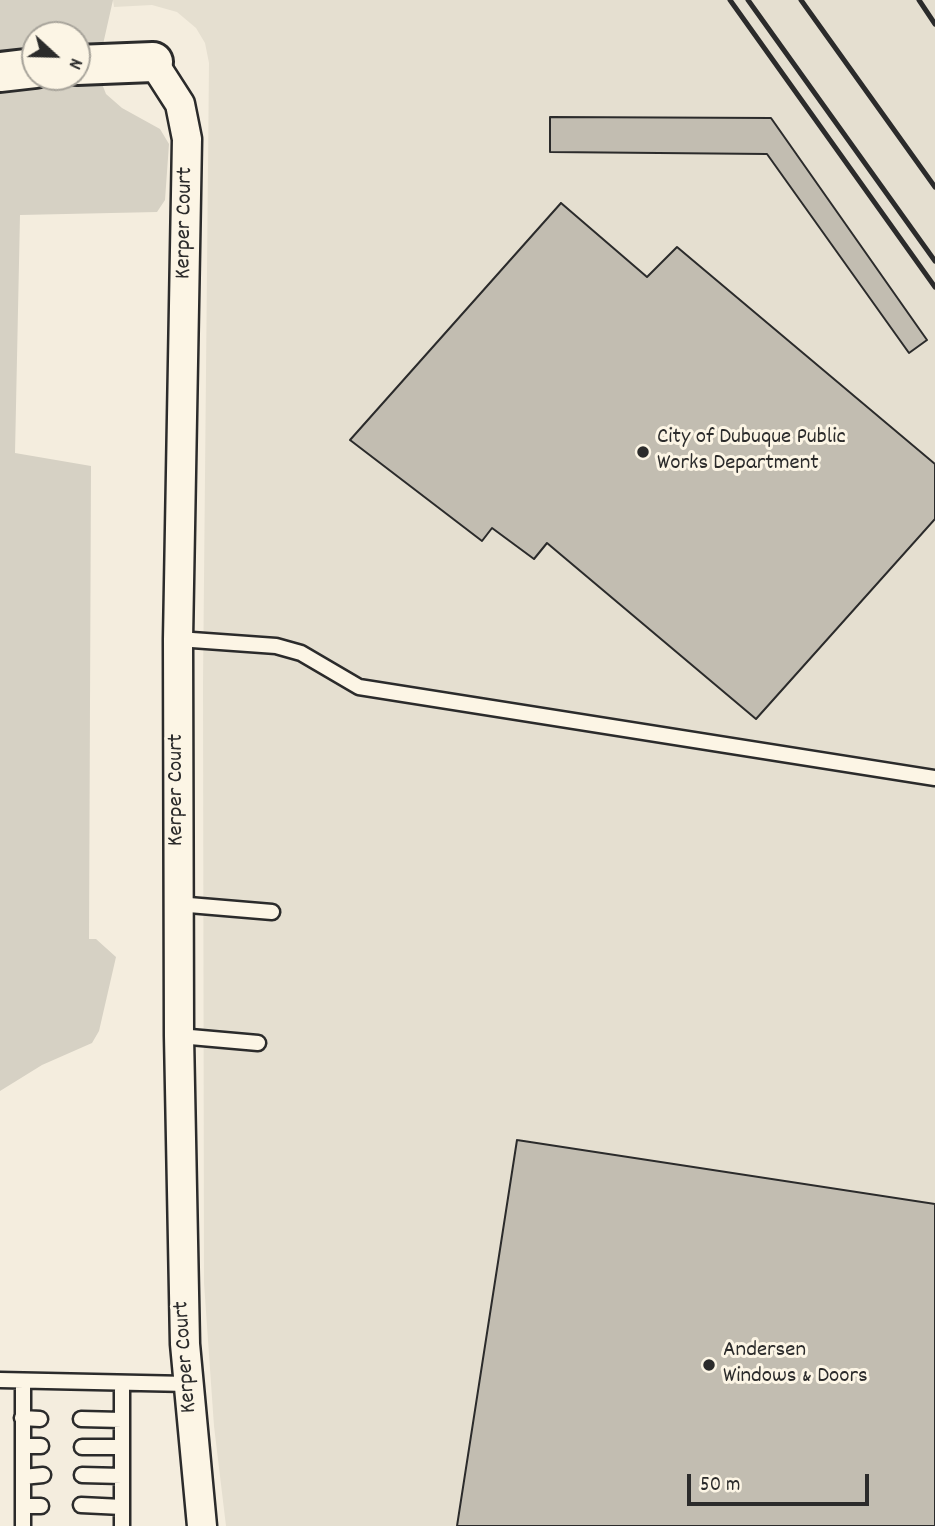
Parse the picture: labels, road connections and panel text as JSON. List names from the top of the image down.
{
  "streets": {
    "street": ["Kerper Court"]
  },
  "places": ["City of Dubuque Public Works Department", "Andersen Windows & Doors"],
  "scale_bar": "50 m",
  "north": "right"
}
